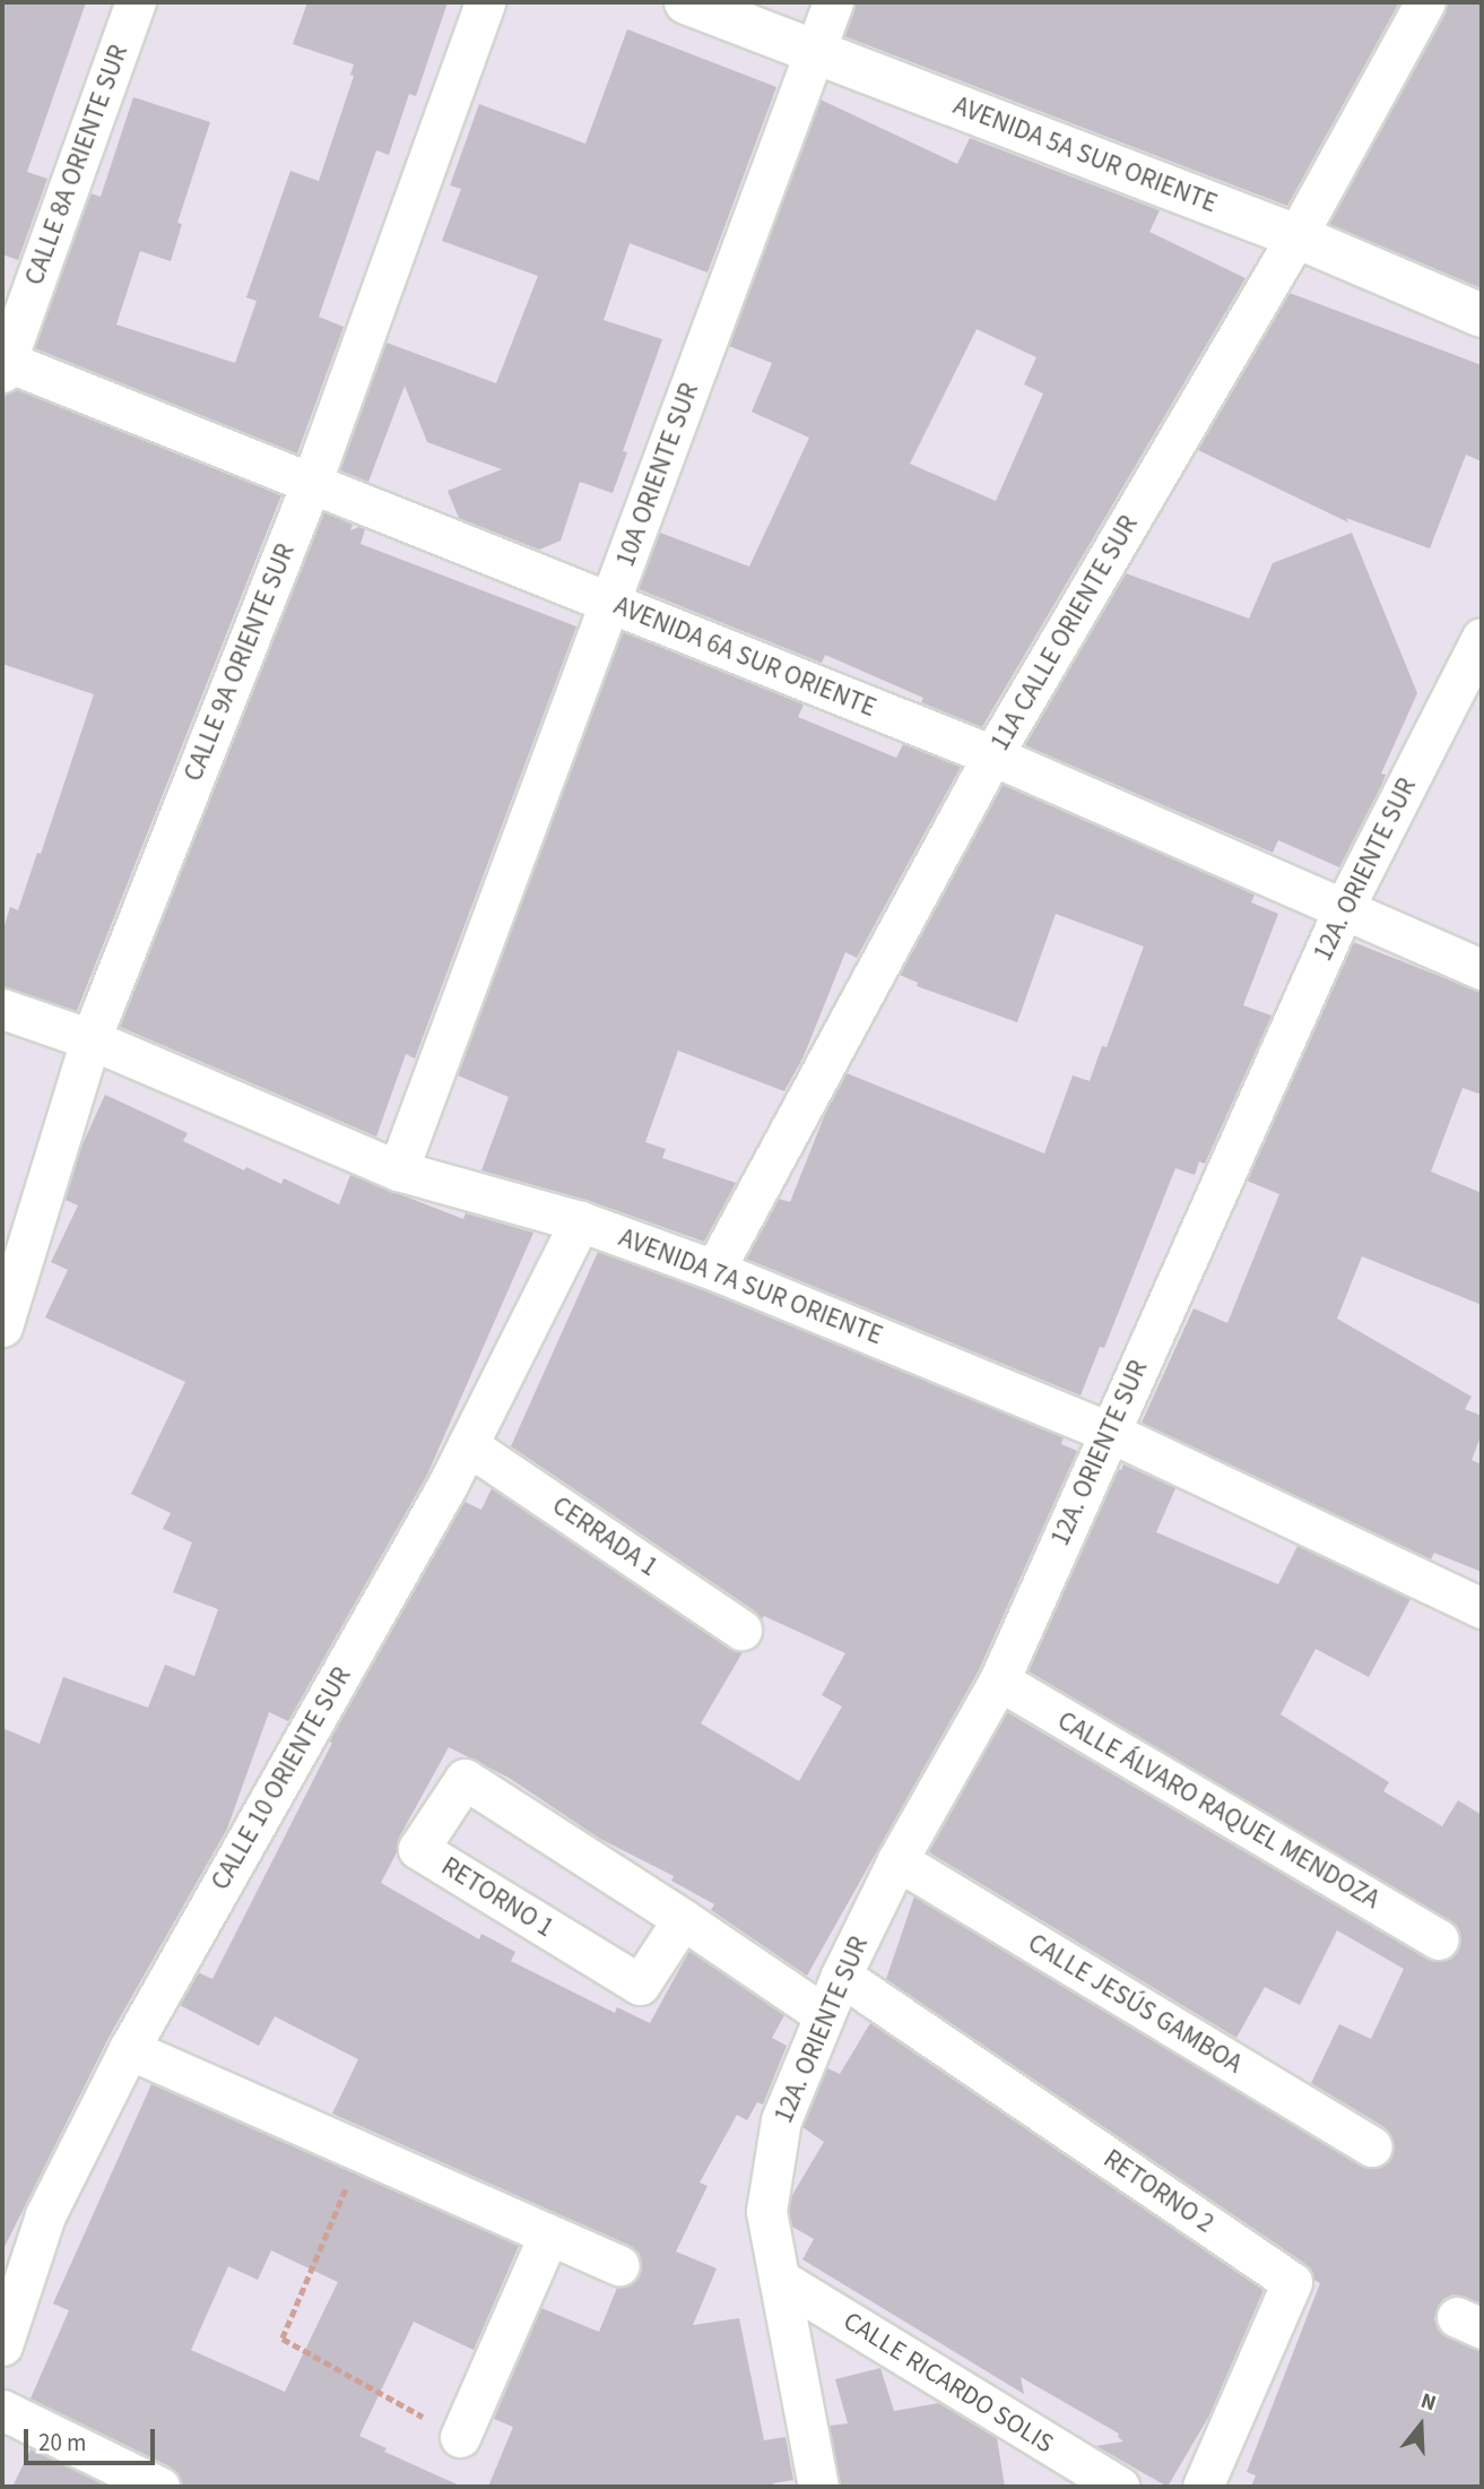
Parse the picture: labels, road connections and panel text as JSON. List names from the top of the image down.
{
  "streets": {
    "street": [
      "AVENIDA 5A SUR ORIENTE",
      "CALLE 8A ORIENTE SUR",
      "10A ORIENTE SUR",
      "11A CALLE ORIENTE SUR",
      "AVENIDA 6A SUR ORIENTE",
      "CALLE 9A ORIENTE SUR",
      "12A. ORIENTE SUR",
      "AVENIDA 7A SUR ORIENTE",
      "CERRADA 1",
      "CALLE 10 ORIENTE SUR",
      "CALLE ÁLVARO RAQUEL MENDOZA",
      "RETORNO 1",
      "CALLE JESÚS GAMBOA",
      "RETORNO 2",
      "CALLE RICARDO SOLIS"
    ]
  },
  "crossings": [
    ["AVENIDA 5A SUR ORIENTE", "10A ORIENTE SUR"],
    ["AVENIDA 5A SUR ORIENTE", "11A CALLE ORIENTE SUR"],
    ["CALLE 8A ORIENTE SUR", "AVENIDA 6A SUR ORIENTE"],
    ["10A ORIENTE SUR", "AVENIDA 6A SUR ORIENTE"],
    ["10A ORIENTE SUR", "AVENIDA 7A SUR ORIENTE"],
    ["11A CALLE ORIENTE SUR", "AVENIDA 6A SUR ORIENTE"],
    ["11A CALLE ORIENTE SUR", "AVENIDA 7A SUR ORIENTE"],
    ["AVENIDA 6A SUR ORIENTE", "CALLE 9A ORIENTE SUR"],
    ["AVENIDA 6A SUR ORIENTE", "12A. ORIENTE SUR"],
    ["CALLE 9A ORIENTE SUR", "AVENIDA 7A SUR ORIENTE"],
    ["12A. ORIENTE SUR", "AVENIDA 7A SUR ORIENTE"],
    ["12A. ORIENTE SUR", "CALLE ÁLVARO RAQUEL MENDOZA"],
    ["12A. ORIENTE SUR", "RETORNO 1"],
    ["12A. ORIENTE SUR", "CALLE JESÚS GAMBOA"],
    ["12A. ORIENTE SUR", "RETORNO 2"],
    ["12A. ORIENTE SUR", "CALLE RICARDO SOLIS"],
    ["AVENIDA 7A SUR ORIENTE", "CALLE 10 ORIENTE SUR"],
    ["CERRADA 1", "CALLE 10 ORIENTE SUR"]
  ],
  "scale_bar": "20 m",
  "north": "top"
}
